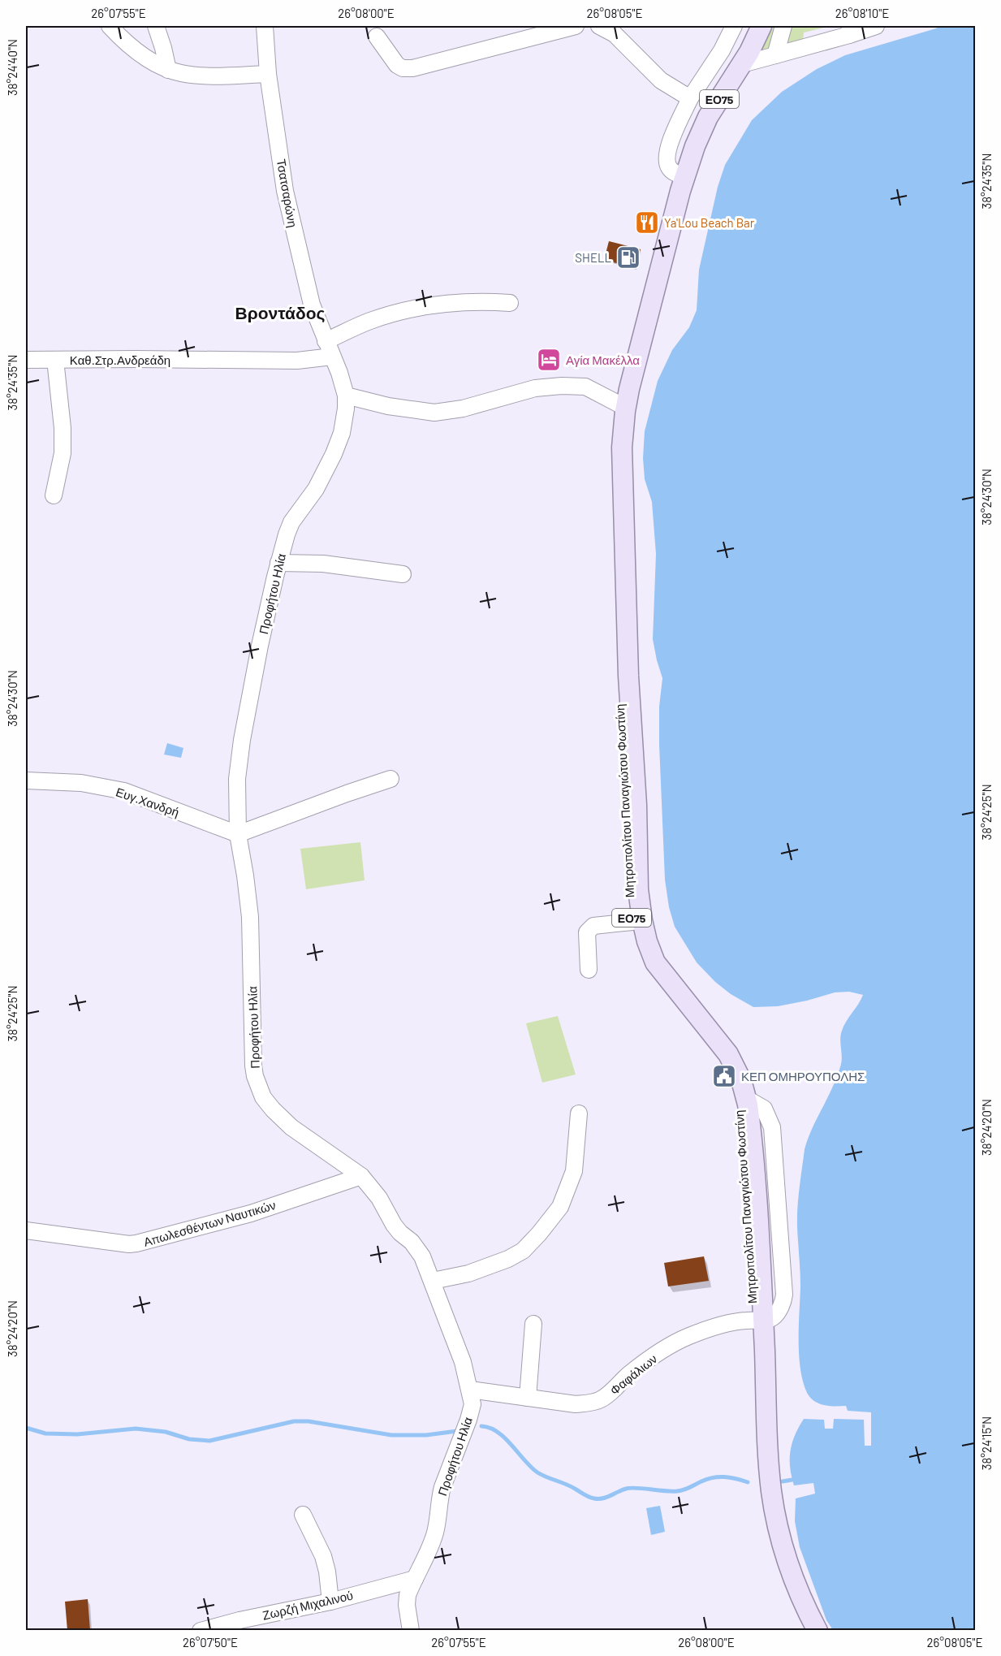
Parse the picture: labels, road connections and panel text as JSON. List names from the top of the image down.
{
  "streets": {
    "main road": ["ΕΟ75", "Μητροπολίτου Παναγιώτου Φωστίνη"],
    "street": [
      "Τσατσαρώνη",
      "Καθ.Στρ.Ανδρεάδη",
      "Προφήτου Ηλία",
      "Ευγ.Χανδρή",
      "Απωλεσθέντων Ναυτικών",
      "Φαφάλιων",
      "Ζωρζή Μιχαλινού"
    ]
  },
  "crossings": [
    ["ΕΟ75", "Μητροπολίτου Παναγιώτου Φωστίνη"],
    ["Τσατσαρώνη", "Καθ.Στρ.Ανδρεάδη"],
    ["Τσατσαρώνη", "Προφήτου Ηλία"],
    ["Καθ.Στρ.Ανδρεάδη", "Προφήτου Ηλία"],
    ["Προφήτου Ηλία", "Ευγ.Χανδρή"],
    ["Προφήτου Ηλία", "Απωλεσθέντων Ναυτικών"],
    ["Προφήτου Ηλία", "Φαφάλιων"],
    ["Προφήτου Ηλία", "Ζωρζή Μιχαλινού"],
    ["Μητροπολίτου Παναγιώτου Φωστίνη", "Φαφάλιων"]
  ],
  "districts": ["Βροντάδος"],
  "places": {
    "restaurant": ["Ya'Lou Beach Bar"],
    "fuel station": ["SHELL"],
    "hotel": ["Αγία Μακέλλα"],
    "public building": ["ΚΕΠ ΟΜΗΡΟΥΠΟΛΗΣ"]
  },
  "coordinates": [
    "26°07'55\"E",
    "26°08'00\"E",
    "26°08'05\"E",
    "26°08'10\"E",
    "38°24'40\"N",
    "38°24'35\"N",
    "38°24'30\"N",
    "38°24'25\"N",
    "38°24'20\"N",
    "38°24'15\"N",
    "26°07'50\"E"
  ]
}
